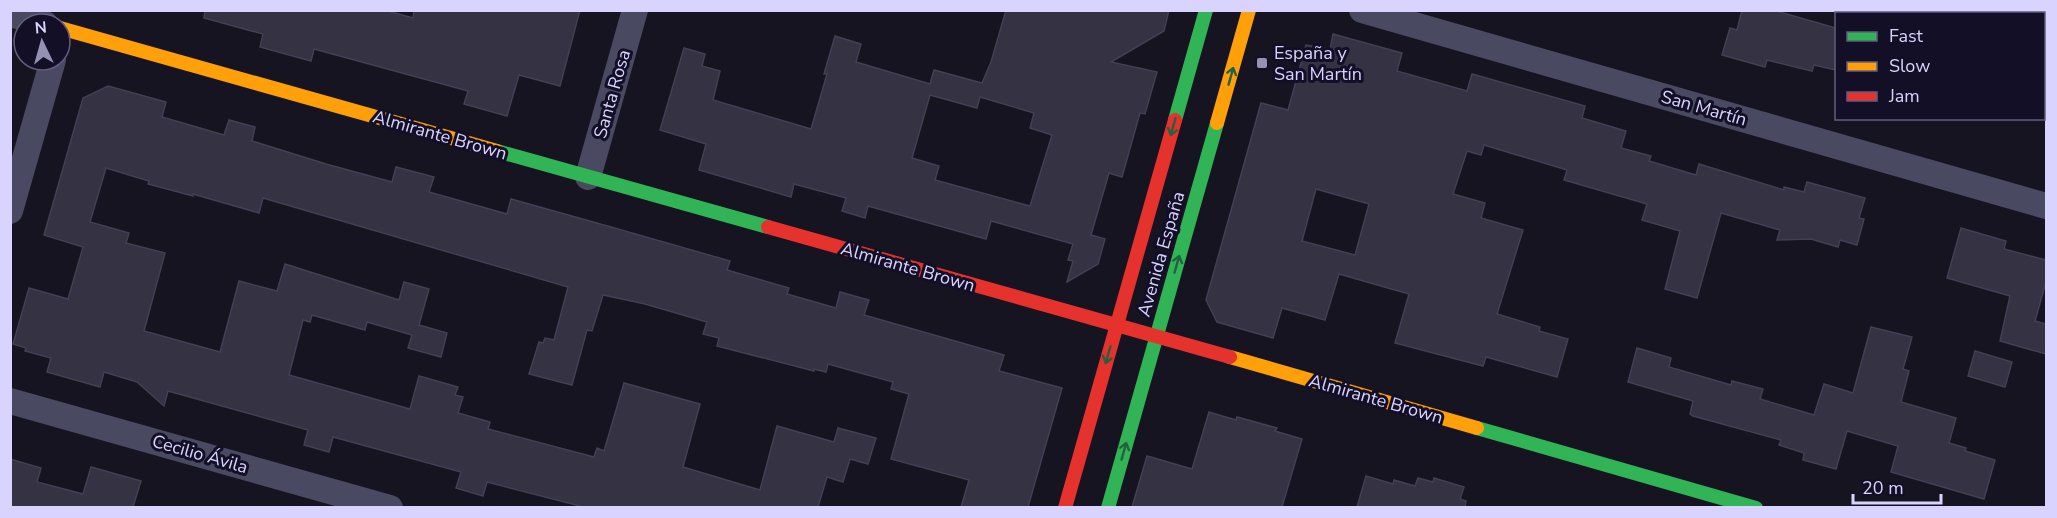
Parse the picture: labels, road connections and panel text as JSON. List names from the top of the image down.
{
  "streets": {
    "street": [
      "Santa Rosa",
      "San Martín",
      "Almirante Brown",
      "Avenida España",
      "Cecilio Ávila"
    ]
  },
  "crossings": [
    ["Santa Rosa", "Almirante Brown"],
    ["Almirante Brown", "Avenida España"]
  ],
  "places": {
    "transit": ["España y San Martín"]
  },
  "legend": ["Fast", "Slow", "Jam"],
  "scale_bar": "20 m",
  "north": "top"
}
